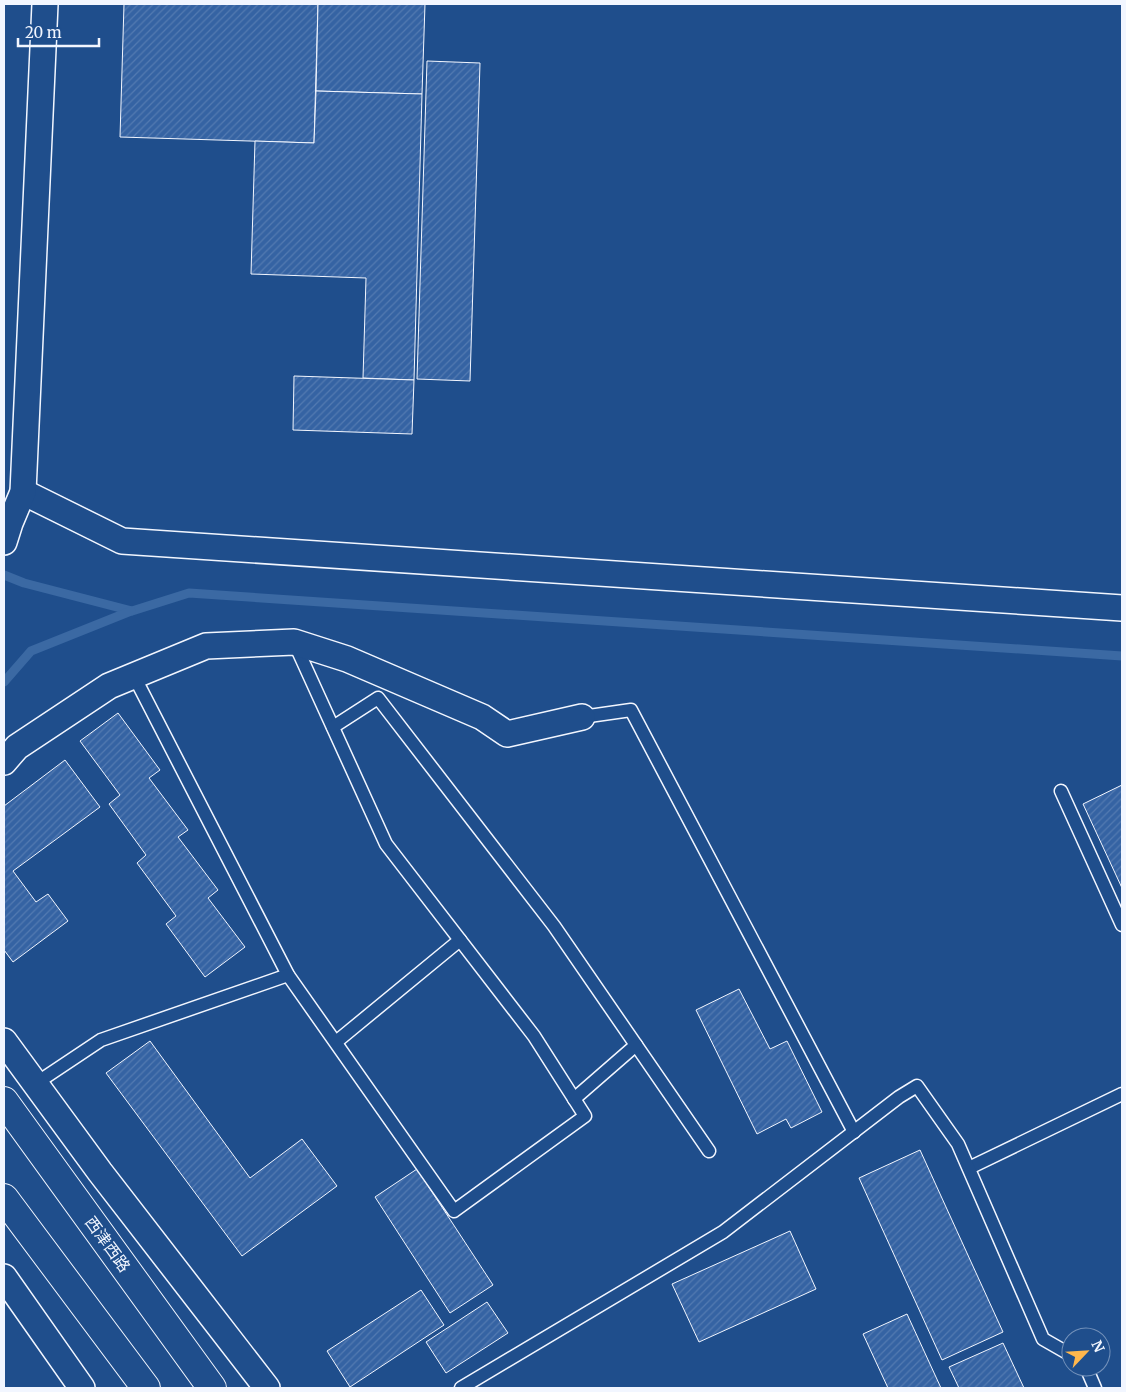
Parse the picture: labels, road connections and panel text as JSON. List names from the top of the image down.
{
  "streets": {
    "main road": ["西津西路"]
  },
  "scale_bar": "20 m",
  "north": "top right"
}
